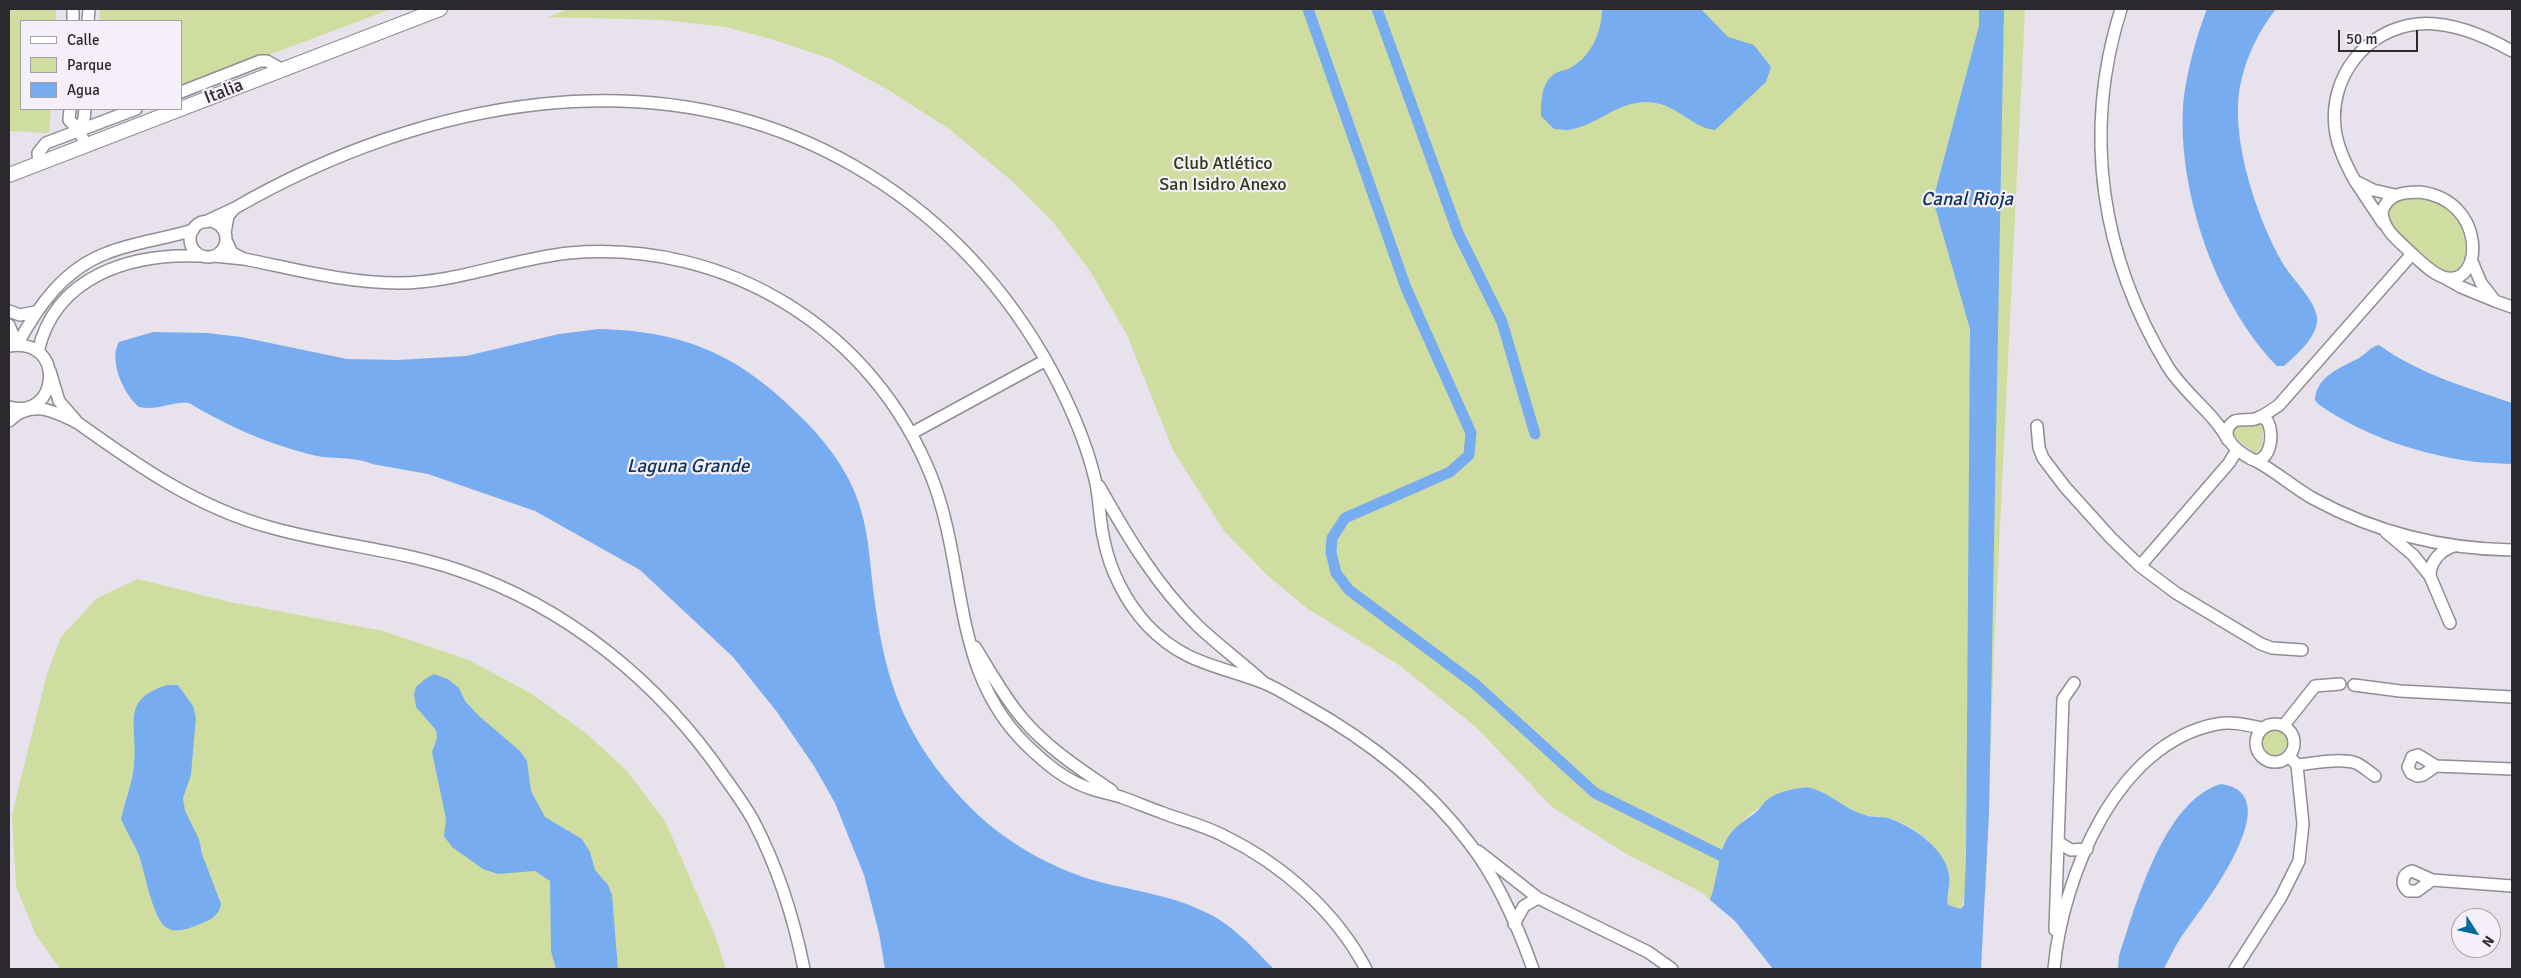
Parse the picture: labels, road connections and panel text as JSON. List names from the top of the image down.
{
  "streets": {
    "street": ["Italia"]
  },
  "water": ["Canal Rioja", "Laguna Grande"],
  "parks": ["Club Atlético San Isidro Anexo"],
  "legend": ["Calle", "Parque", "Agua"],
  "scale_bar": "50 m",
  "north": "bottom right"
}
